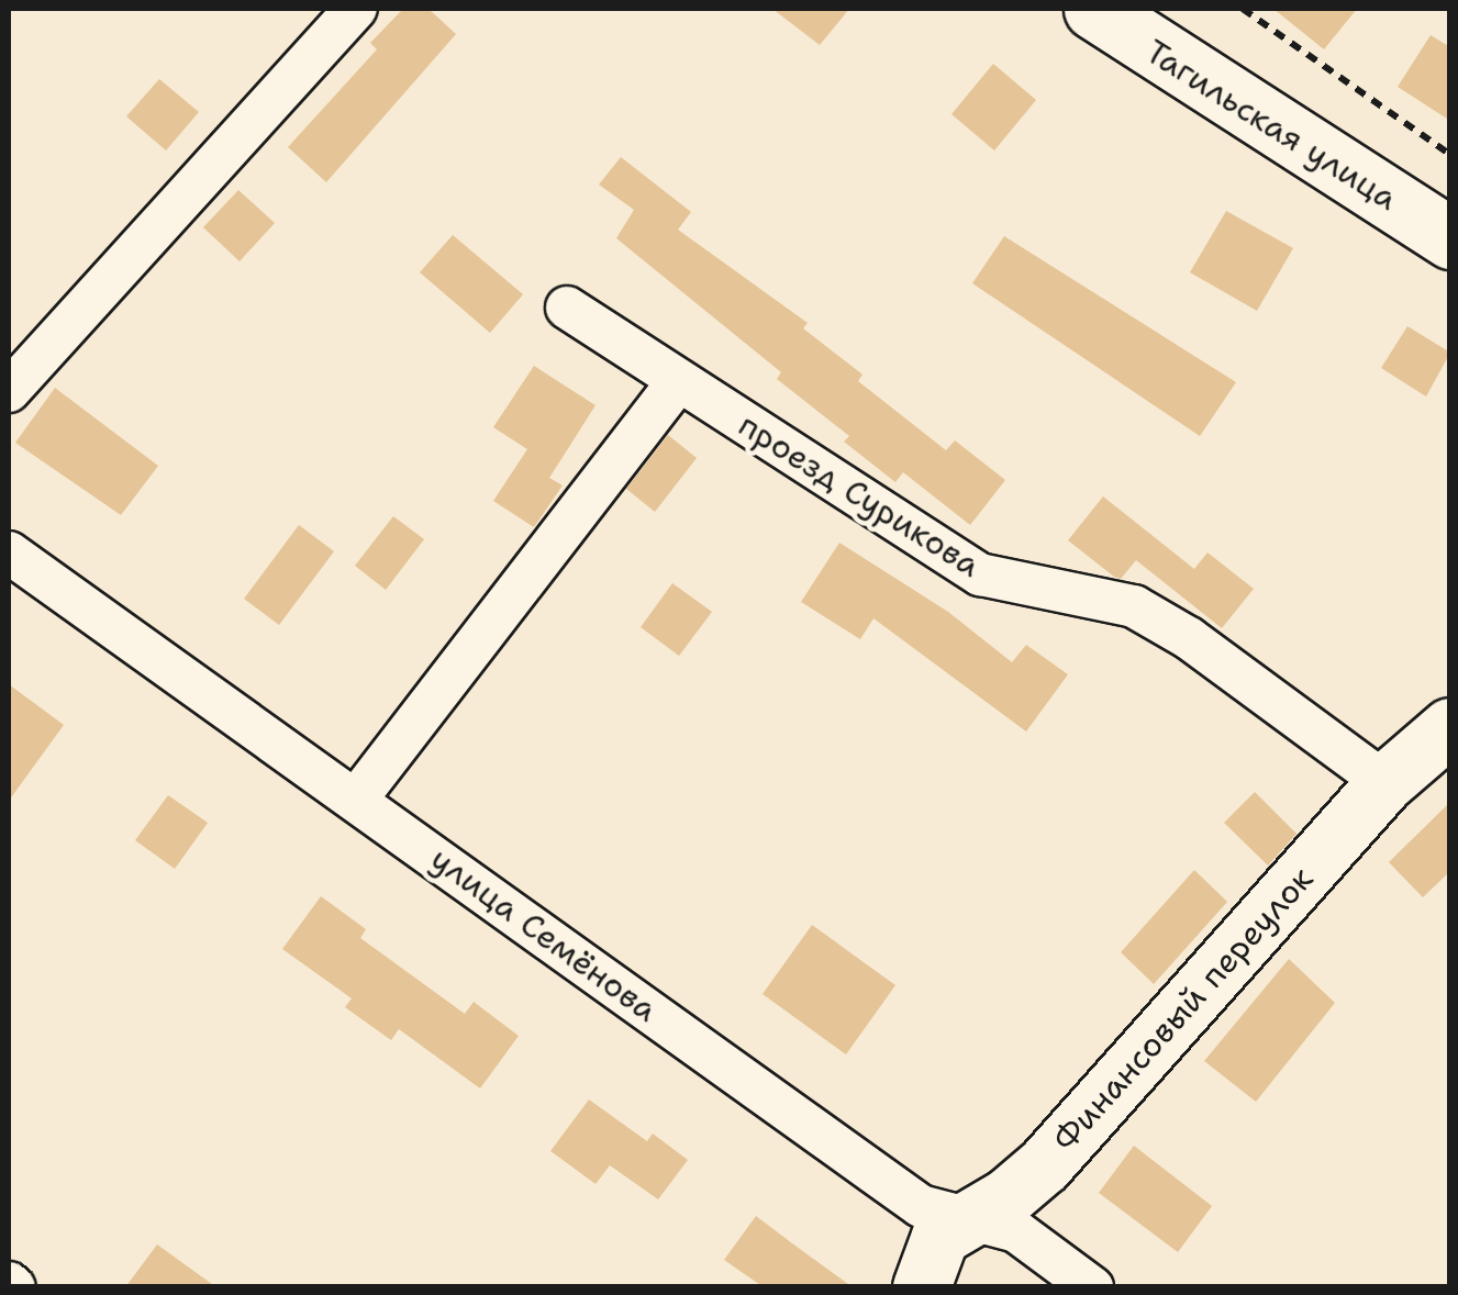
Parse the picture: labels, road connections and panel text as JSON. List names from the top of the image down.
{
  "streets": {
    "main road": ["Тагильская улица"],
    "street": ["проезд Сурикова", "улица Семёнова", "Финансовый переулок"]
  },
  "crossings": [
    ["проезд Сурикова", "Финансовый переулок"],
    ["улица Семёнова", "Финансовый переулок"]
  ]
}
